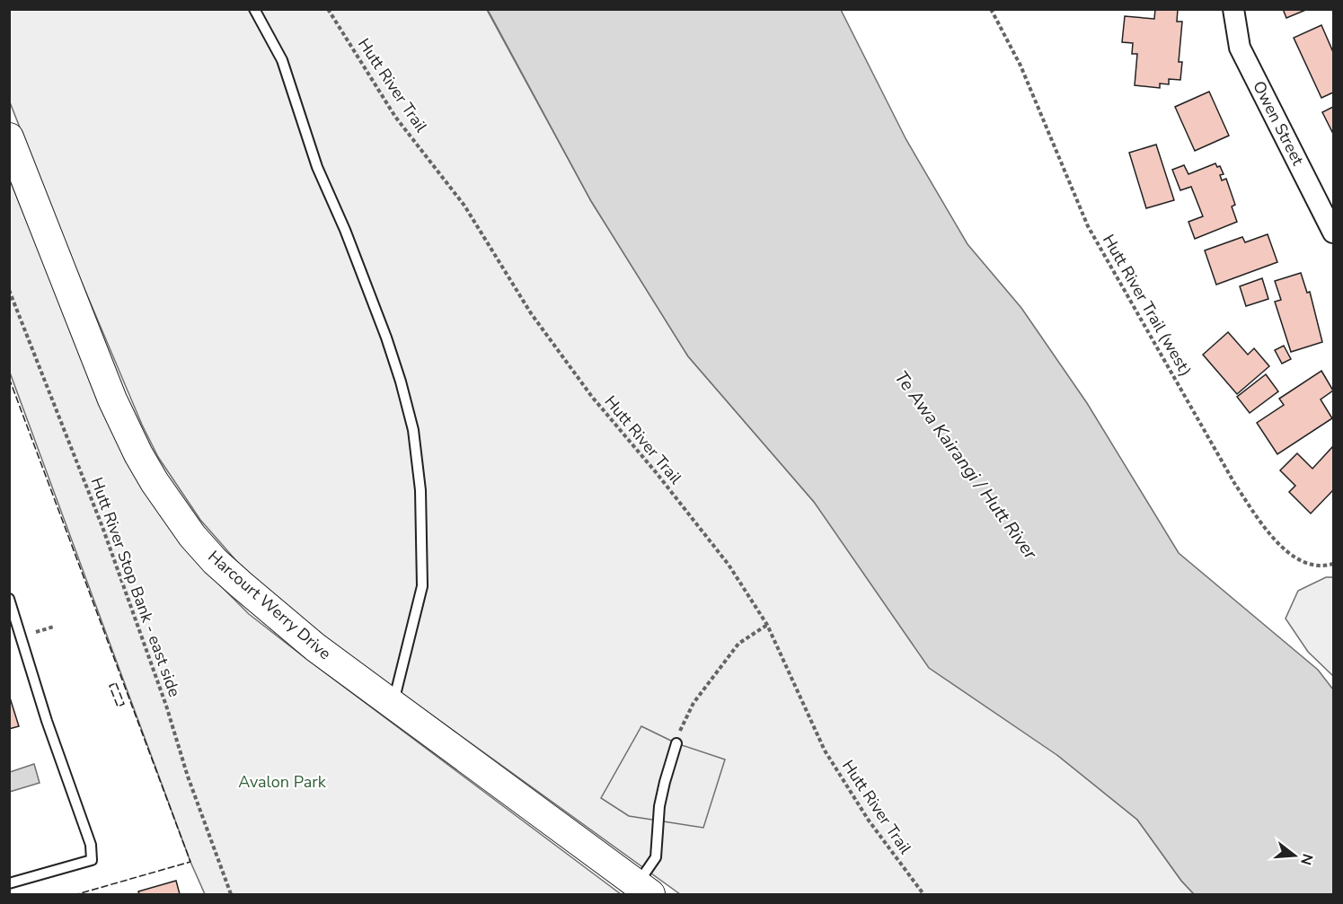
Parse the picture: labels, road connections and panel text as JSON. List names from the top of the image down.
{
  "streets": {
    "main road": ["Harcourt Werry Drive"],
    "street": ["Owen Street"],
    "path": ["Hutt River Trail", "Hutt River Trail (west)", "Hutt River Stop Bank - east side"]
  },
  "water": ["Te Awa Kairangi / Hutt River"],
  "parks": ["Avalon Park"],
  "north": "right"
}
